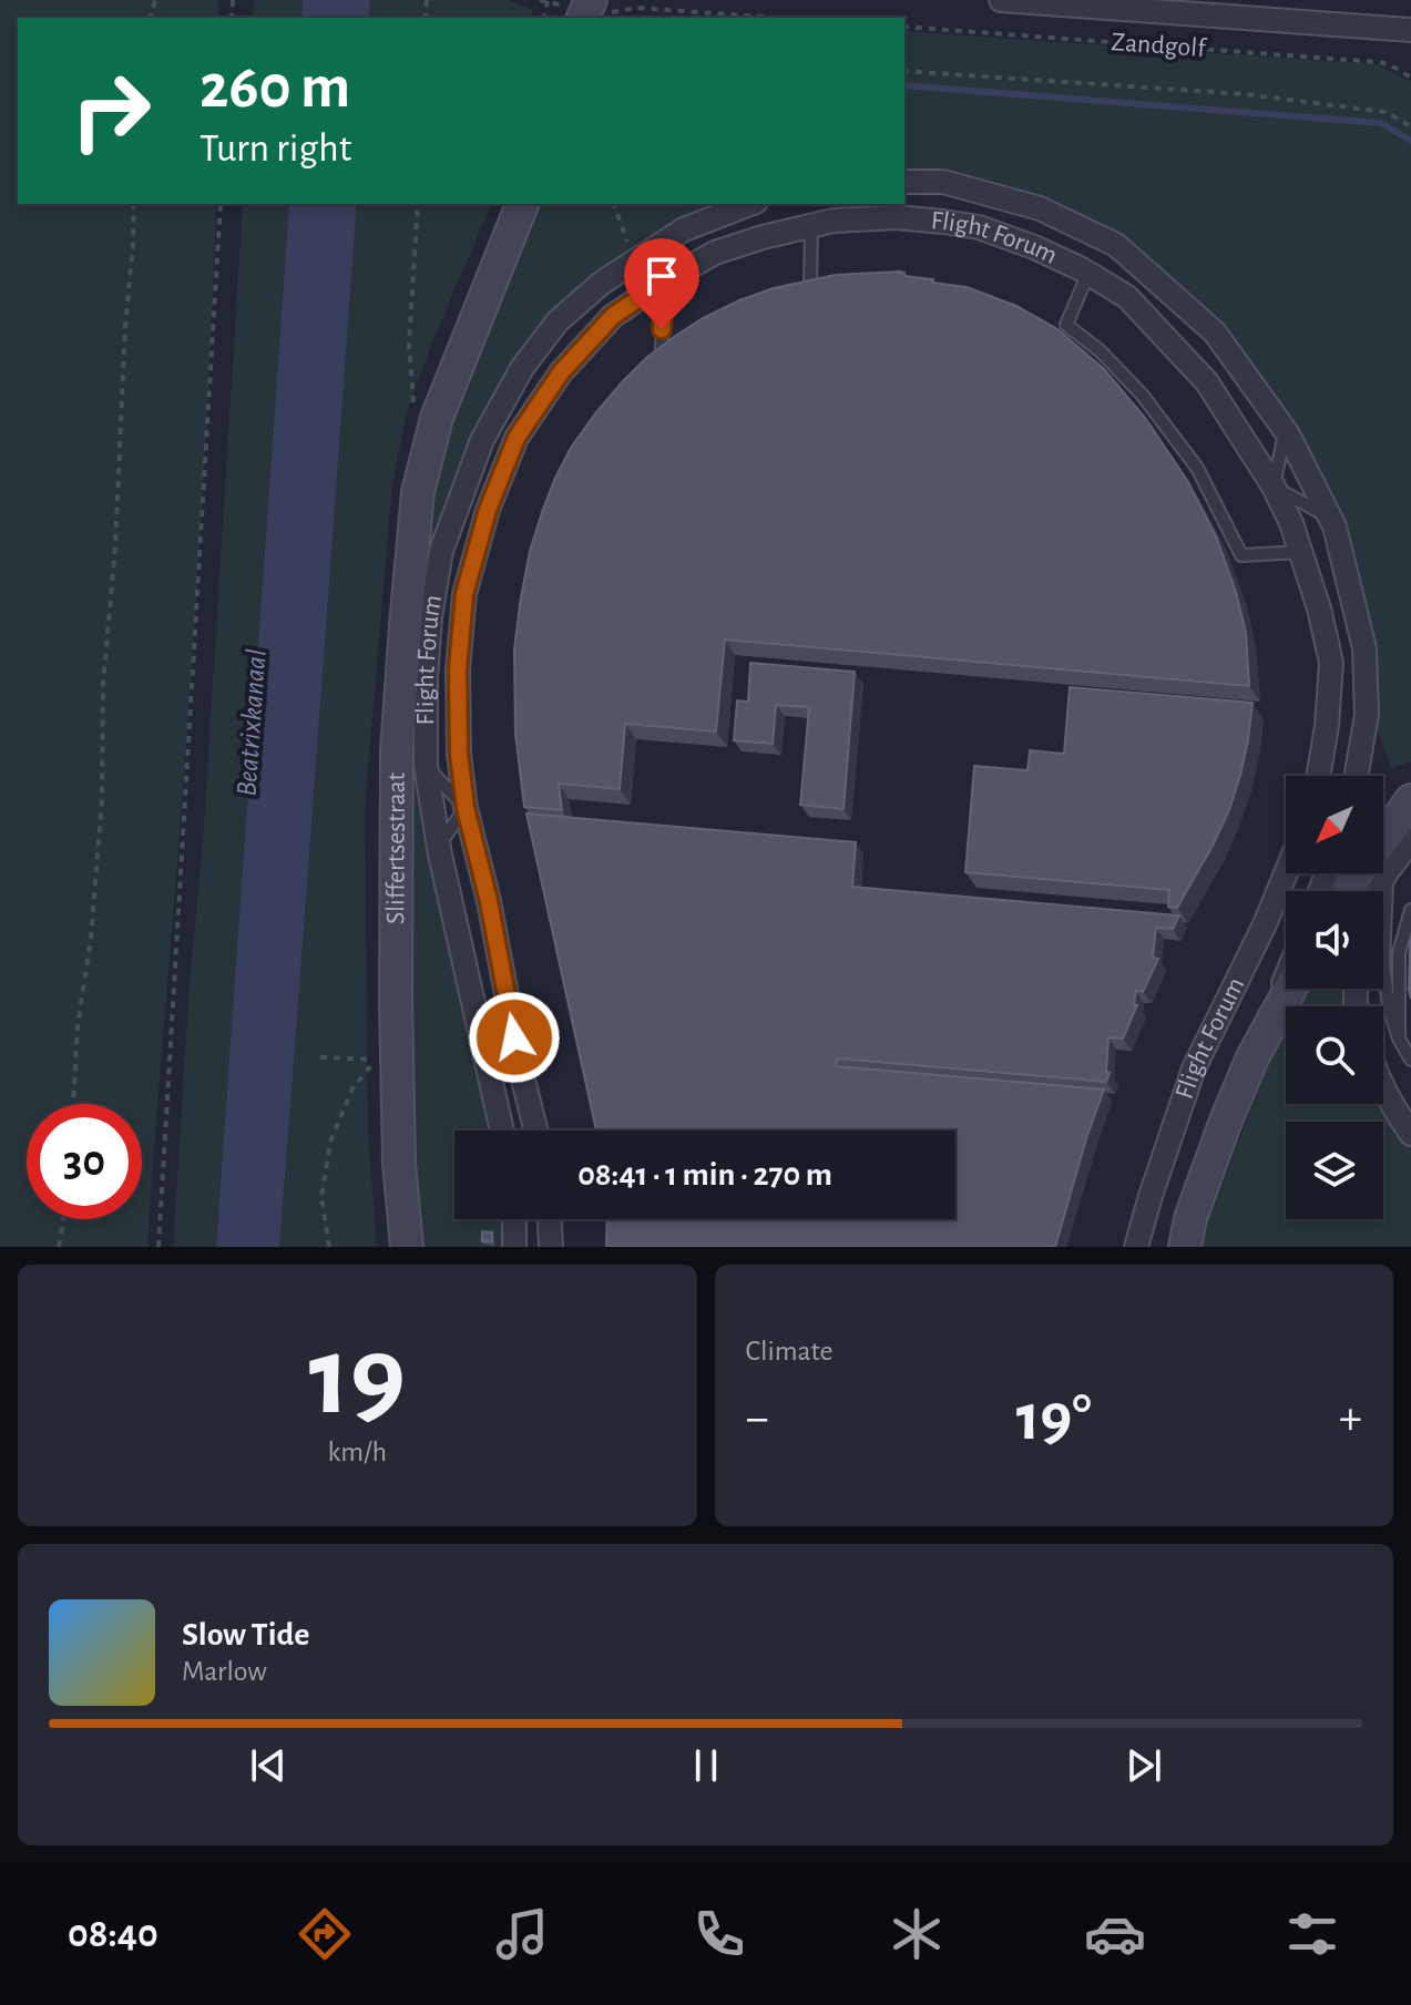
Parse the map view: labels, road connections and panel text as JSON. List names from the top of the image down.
{
  "streets": {
    "street": ["Zandgolf", "Flight Forum", "Sliffertsestraat"]
  },
  "water": ["Beatrixkanaal"],
  "north": "bottom left",
  "page": {
    "turn": ["260 m", "Turn right"],
    "limit": "30",
    "trip": "08:41 · 1 min · 270 m",
    "tile": [
      ["19", "km/h"],
      "Climate"
    ],
    "heat": ["−", "19°", "+"],
    "song": ["Slow Tide", "Marlow"],
    "tabs": "08:40"
  }
}
